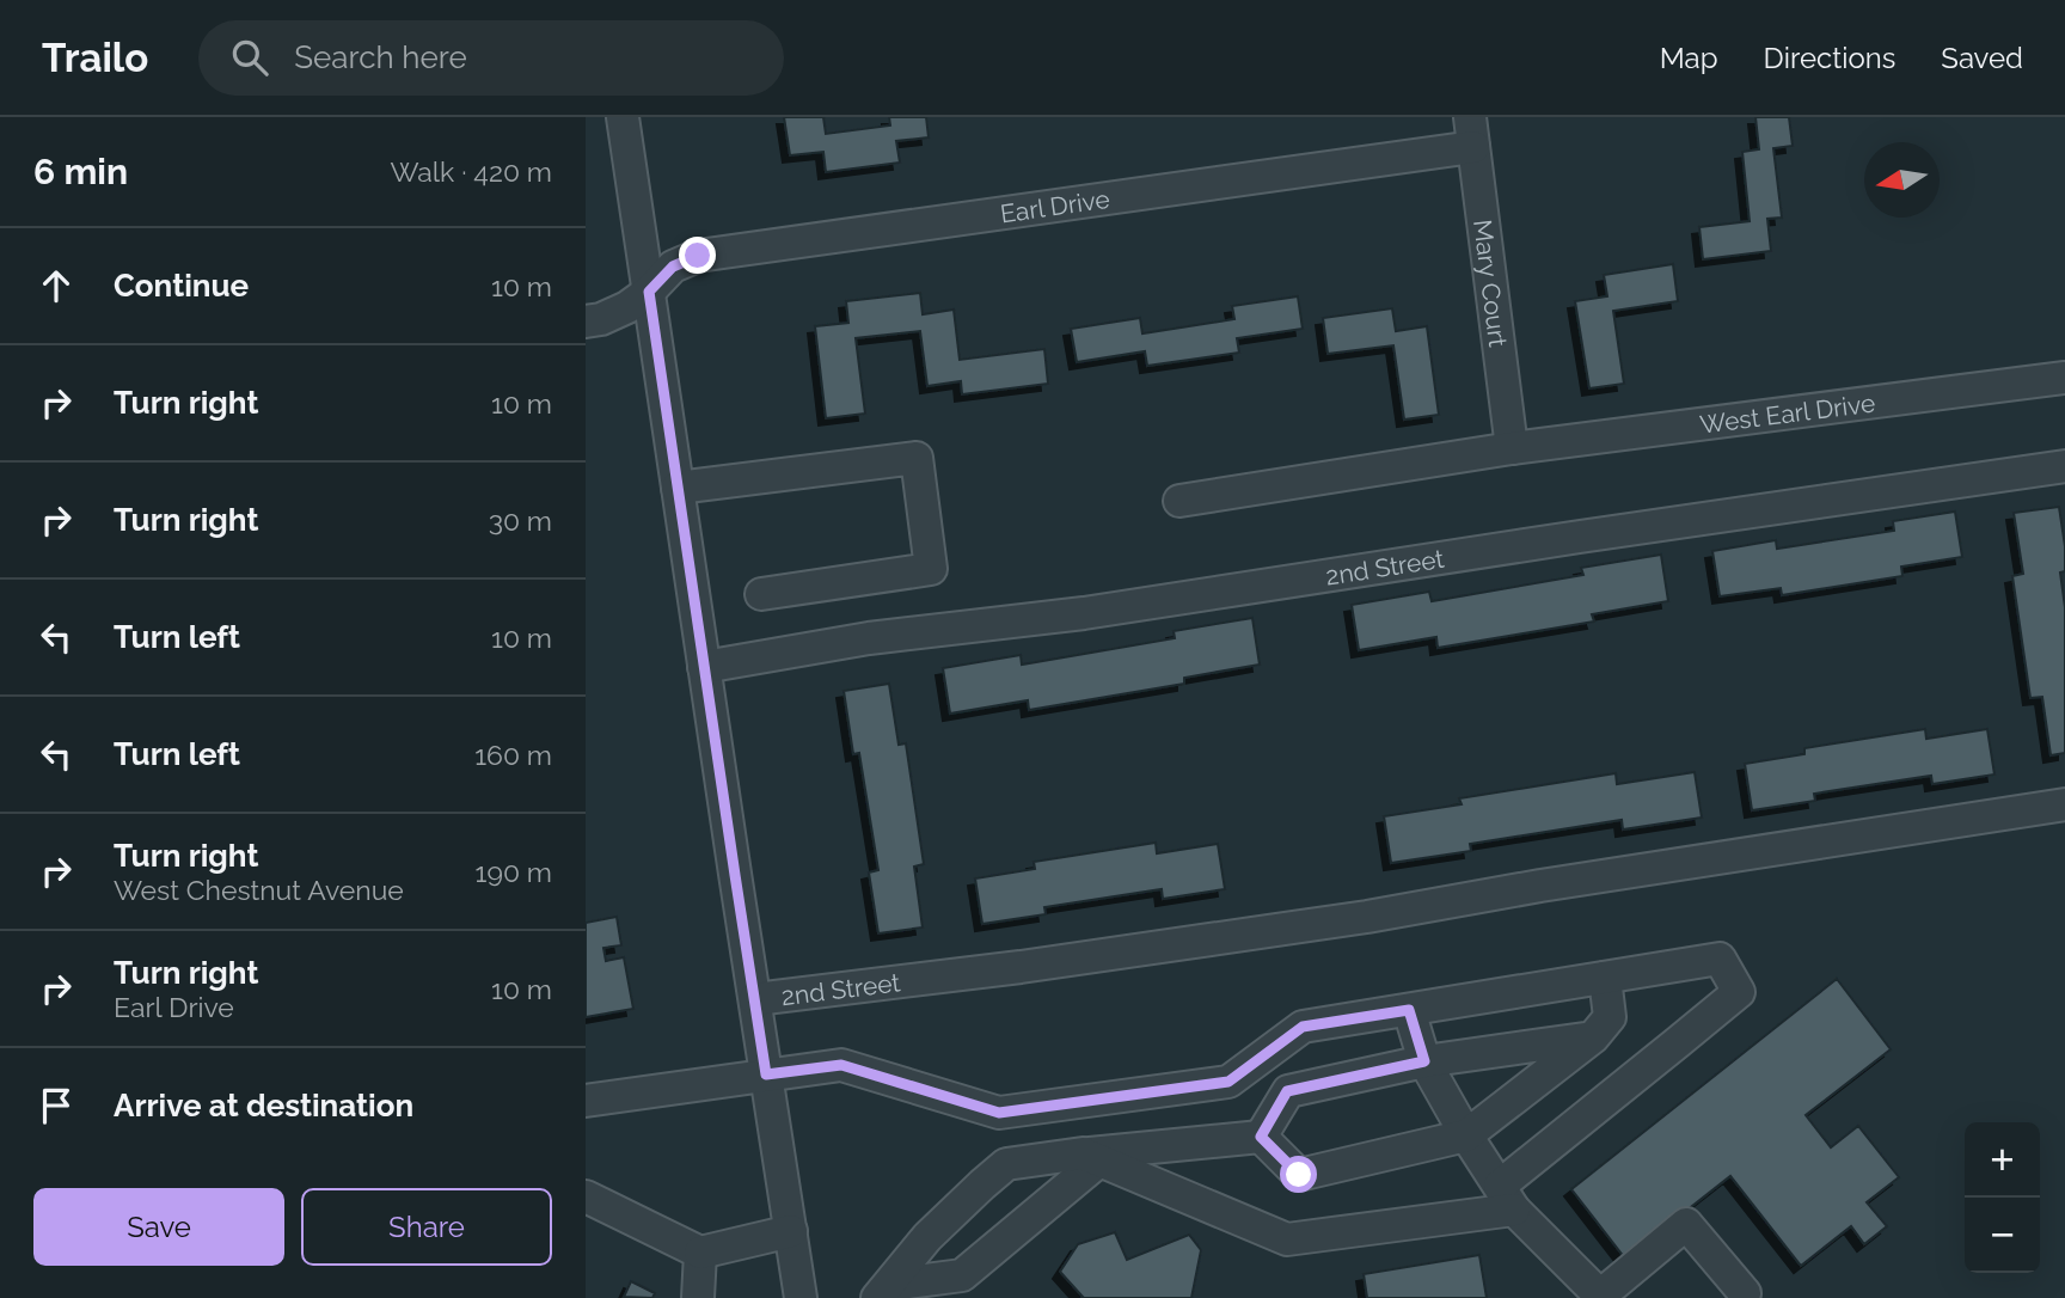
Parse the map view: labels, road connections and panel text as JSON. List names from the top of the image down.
{
  "streets": {
    "street": [
      "Earl Drive",
      "Mary Court",
      "West Earl Drive",
      "2nd Street"
    ]
  },
  "crossings": [
    ["Earl Drive", "Mary Court"],
    ["Mary Court", "West Earl Drive"]
  ],
  "north": "left",
  "page": {
    "header": "Trailo",
    "search": "Search here",
    "nav": ["Map", "Directions", "Saved"],
    "heading": ["6 min", "Walk · 420 m"],
    "list": [
      ["Continue", "10 m"],
      ["Turn right", "10 m"],
      ["Turn right", "30 m"],
      ["Turn left", "10 m"],
      ["Turn left", "160 m"],
      ["Turn right", "West Chestnut Avenue", "190 m"],
      ["Turn right", "Earl Drive", "10 m"],
      "Arrive at destination"
    ],
    "map_buttons": ["+", "−"],
    "buttons": ["Save", "Share"]
  }
}
